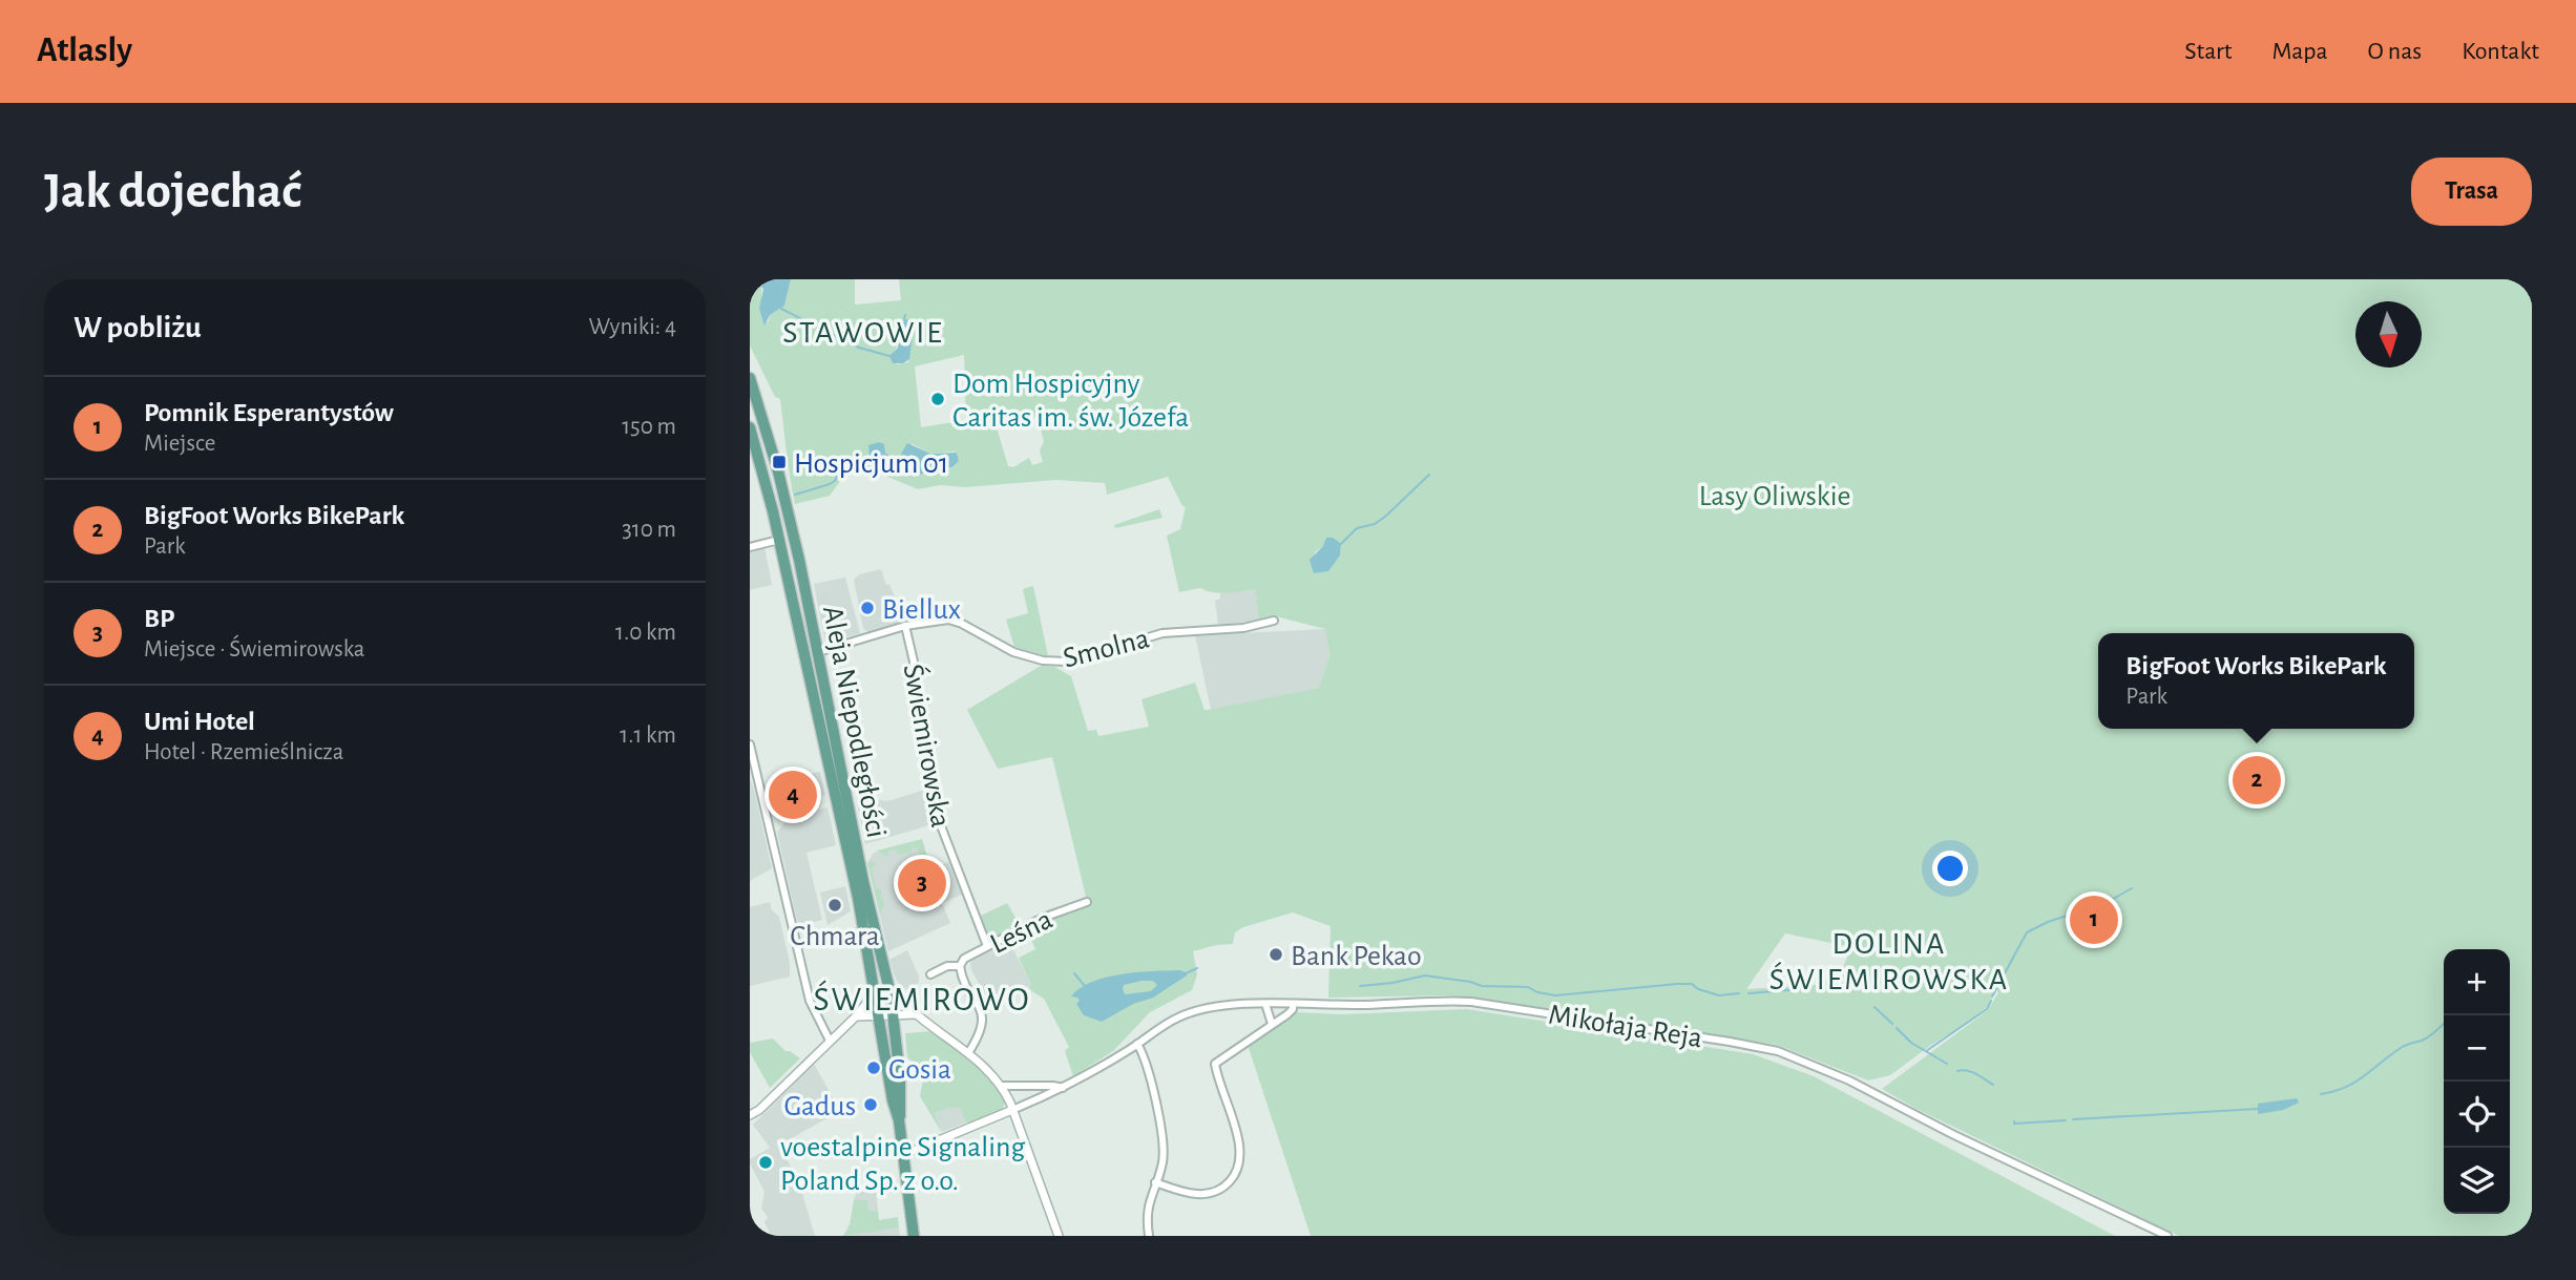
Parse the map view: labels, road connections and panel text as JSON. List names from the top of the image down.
{
  "streets": {
    "main road": ["Aleja Niepodległości"],
    "street": [
      "Smolna",
      "Świemirowska",
      "Leśna",
      "Mikołaja Reja"
    ]
  },
  "crossings": [
    ["Smolna", "Aleja Niepodległości"],
    ["Smolna", "Świemirowska"],
    ["Aleja Niepodległości", "Mikołaja Reja"],
    ["Świemirowska", "Leśna"]
  ],
  "districts": ["STAWOWIE", "DOLINA ŚWIEMIROWSKA", "ŚWIEMIROWO"],
  "parks": ["Lasy Oliwskie"],
  "places": {
    "other": [
      "Dom Hospicyjny Caritas im. św. Józefa",
      "Biellux",
      "Chmara",
      "Bank Pekao",
      "Gosia",
      "Gadus",
      "voestalpine Signaling Poland Sp. z o.o."
    ],
    "transit": ["Hospicjum 01"]
  },
  "north": "bottom",
  "page": {
    "header": "Atlasly",
    "nav": [
      "Start",
      "Mapa",
      "O nas",
      "Kontakt"
    ],
    "buttons": "Trasa",
    "title": "Jak dojechać",
    "heading": ["W pobliżu", "Wyniki: 4"],
    "list": [
      {
        "mark": "1",
        "name": "Pomnik Esperantystów",
        "note": "Miejsce",
        "value": "150 m"
      },
      {
        "mark": "2",
        "name": "BigFoot Works BikePark",
        "note": "Park",
        "value": "310 m"
      },
      {
        "mark": "3",
        "name": "BP",
        "note": "Miejsce · Świemirowska",
        "value": "1.0 km"
      },
      {
        "mark": "4",
        "name": "Umi Hotel",
        "note": "Hotel · Rzemieślnicza",
        "value": "1.1 km"
      }
    ],
    "popup": ["BigFoot Works BikePark", "Park"],
    "pins": [
      "2",
      "4",
      "3",
      "1"
    ],
    "map_buttons": ["+", "−"]
  }
}
